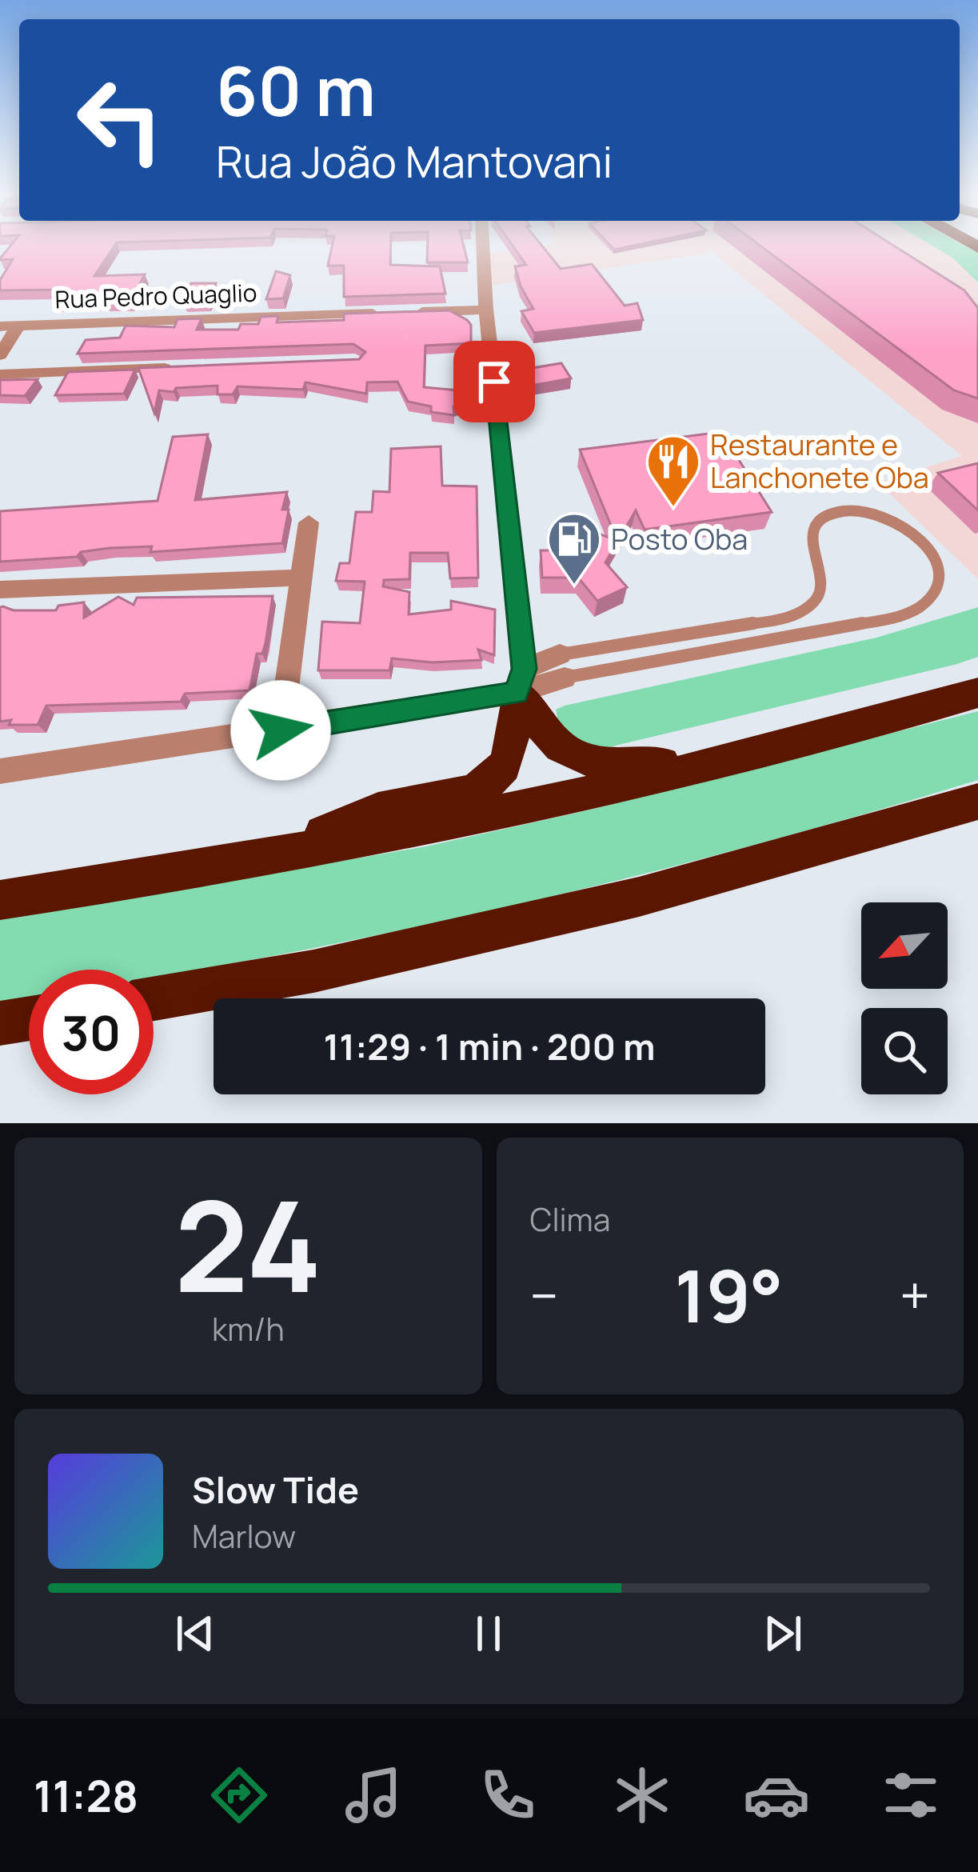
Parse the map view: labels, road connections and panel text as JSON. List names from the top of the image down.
{
  "streets": {
    "street": ["Rua Pedro Quaglio"]
  },
  "places": {
    "restaurant": ["Restaurante e Lanchonete Oba"],
    "fuel station": ["Posto Oba"]
  },
  "north": "bottom left",
  "page": {
    "turn": ["60 m", "Rua João Mantovani"],
    "limit": "30",
    "trip": "11:29 · 1 min · 200 m",
    "tile": [
      ["24", "km/h"],
      "Clima"
    ],
    "heat": ["−", "19°", "+"],
    "song": ["Slow Tide", "Marlow"],
    "tabs": "11:28"
  }
}
